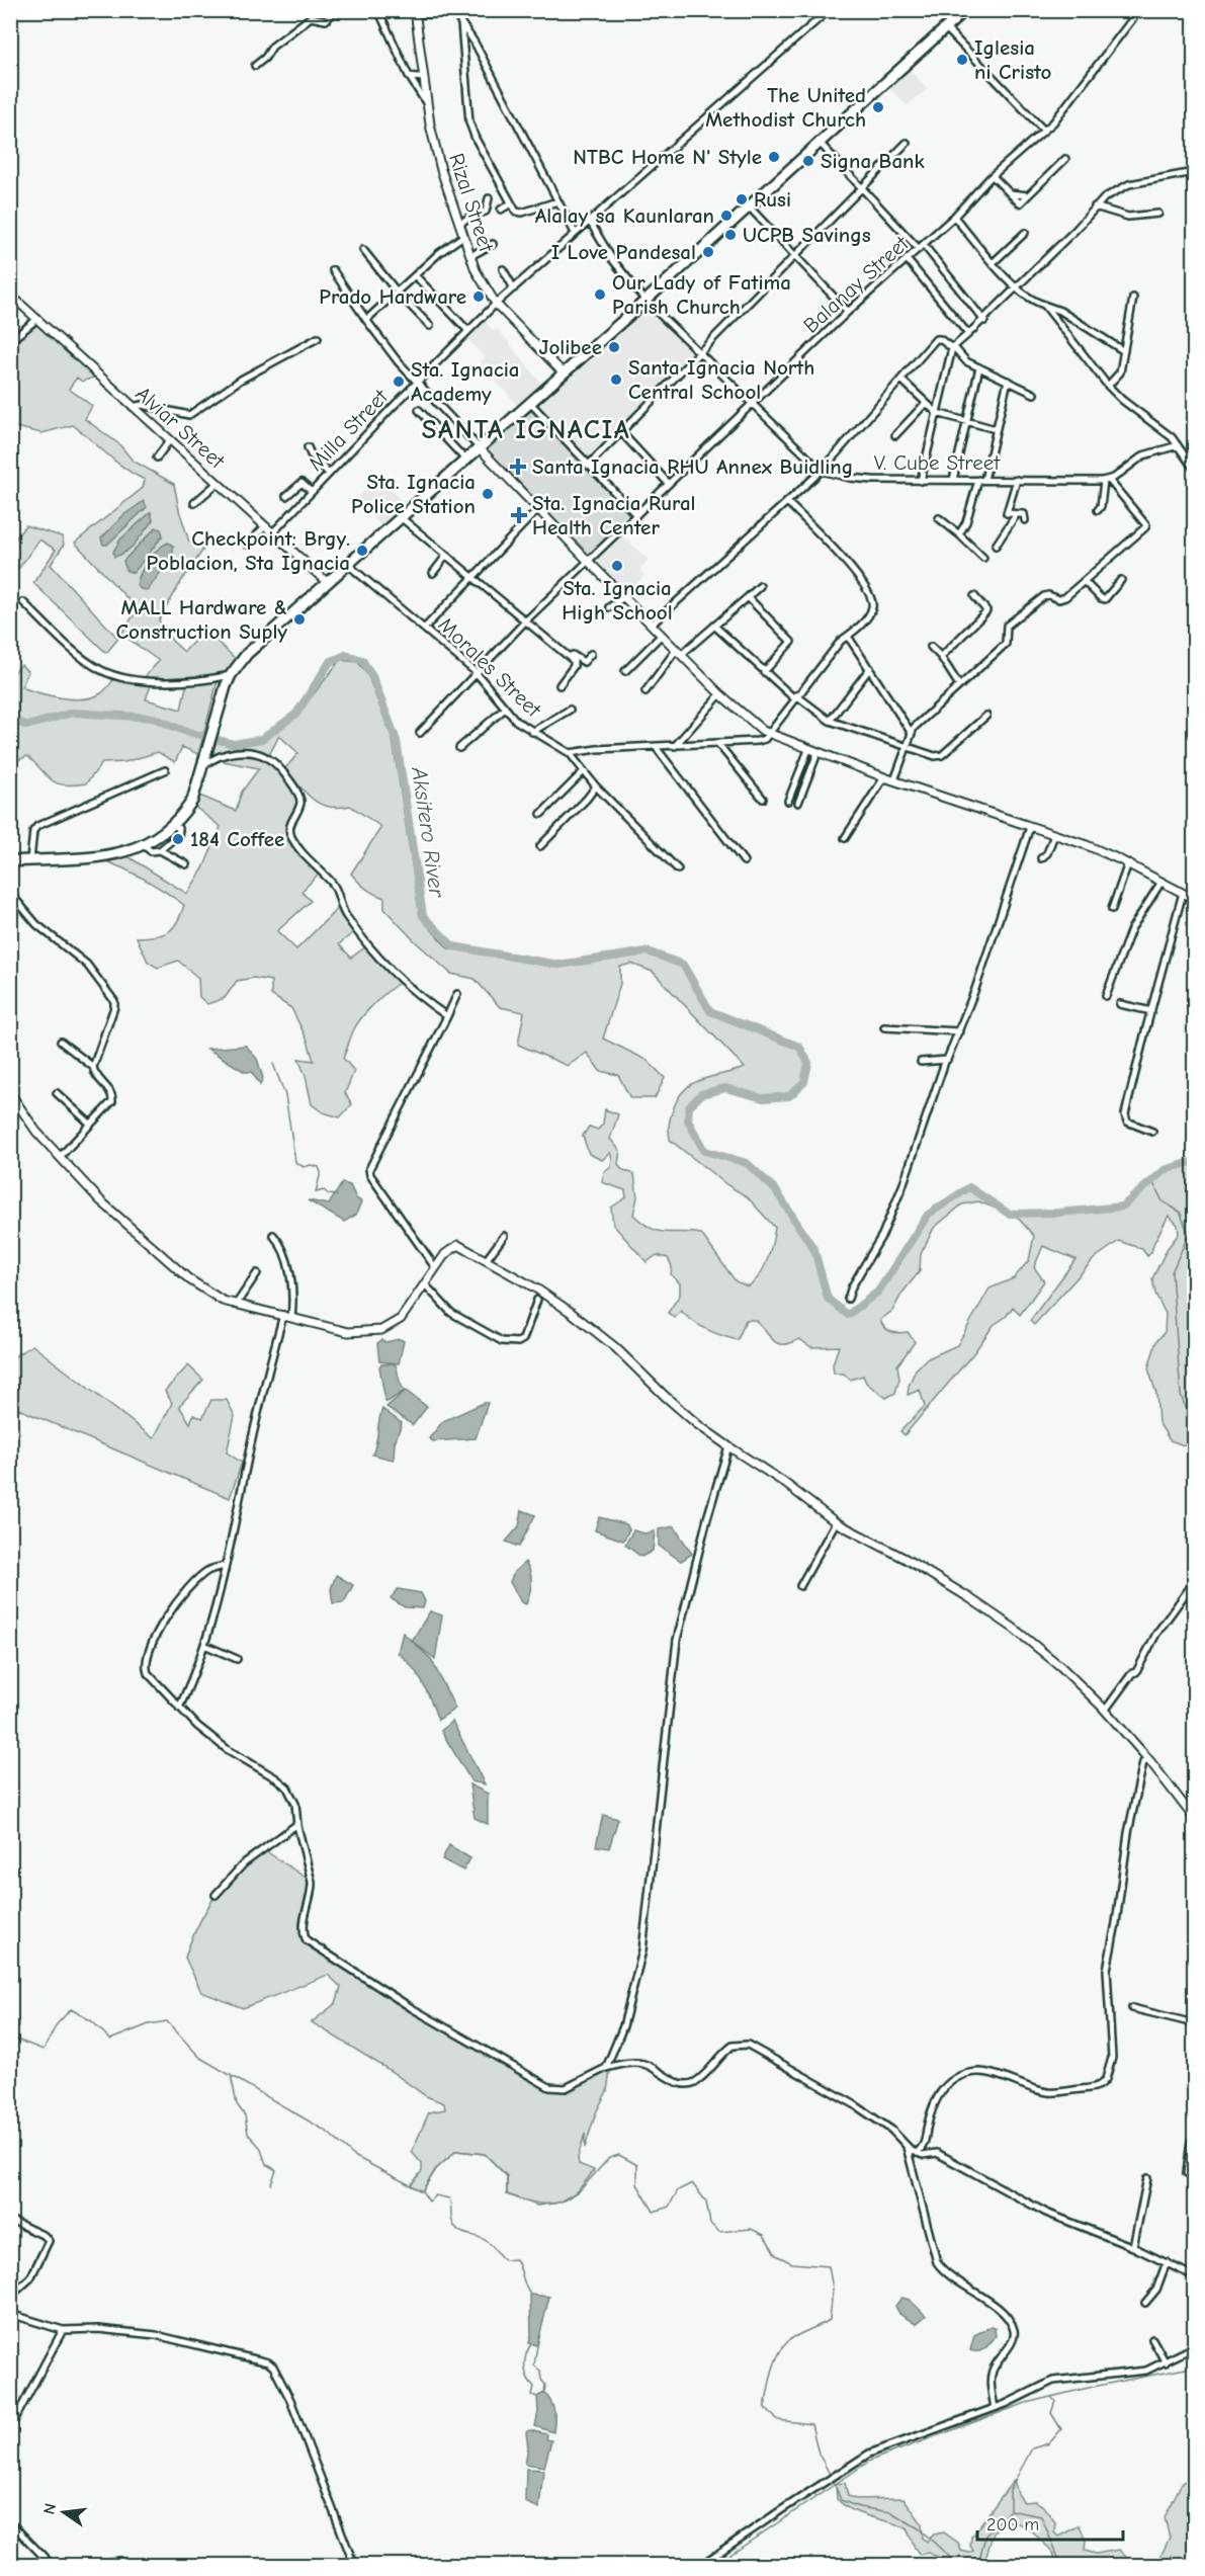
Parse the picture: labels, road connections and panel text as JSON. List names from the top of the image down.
{
  "streets": {
    "street": [
      "Rizal Street",
      "Balanay Street",
      "Alviar Street",
      "Milla Street",
      "V. Cube Street",
      "Morales Street"
    ]
  },
  "crossings": [
    ["Rizal Street", "Milla Street"],
    ["Balanay Street", "V. Cube Street"],
    ["Balanay Street", "Morales Street"],
    ["Alviar Street", "Milla Street"],
    ["Milla Street", "V. Cube Street"]
  ],
  "districts": ["SANTA IGNACIA"],
  "water": ["Aksitero River"],
  "places": {
    "other": [
      "Iglesia ni Cristo",
      "The United Methodist Church",
      "NTBC Home N' Style",
      "Signa Bank",
      "Rusi",
      "Alalay sa Kaunlaran",
      "UCPB Savings",
      "I Love Pandesal",
      "Our Lady of Fatima Parish Church",
      "Prado Hardware",
      "Jolibee",
      "Santa Ignacia North Central School",
      "Sta. Ignacia Academy",
      "Sta. Ignacia Police Station",
      "Checkpoint: Brgy. Poblacion, Sta Ignacia",
      "Sta. Ignacia High School",
      "MALL Hardware & Construction Suply",
      "184 Coffee"
    ],
    "health": ["Santa Ignacia RHU Annex Buidling", "Sta. Ignacia Rural Health Center"]
  },
  "scale_bar": "200 m",
  "north": "left"
}
